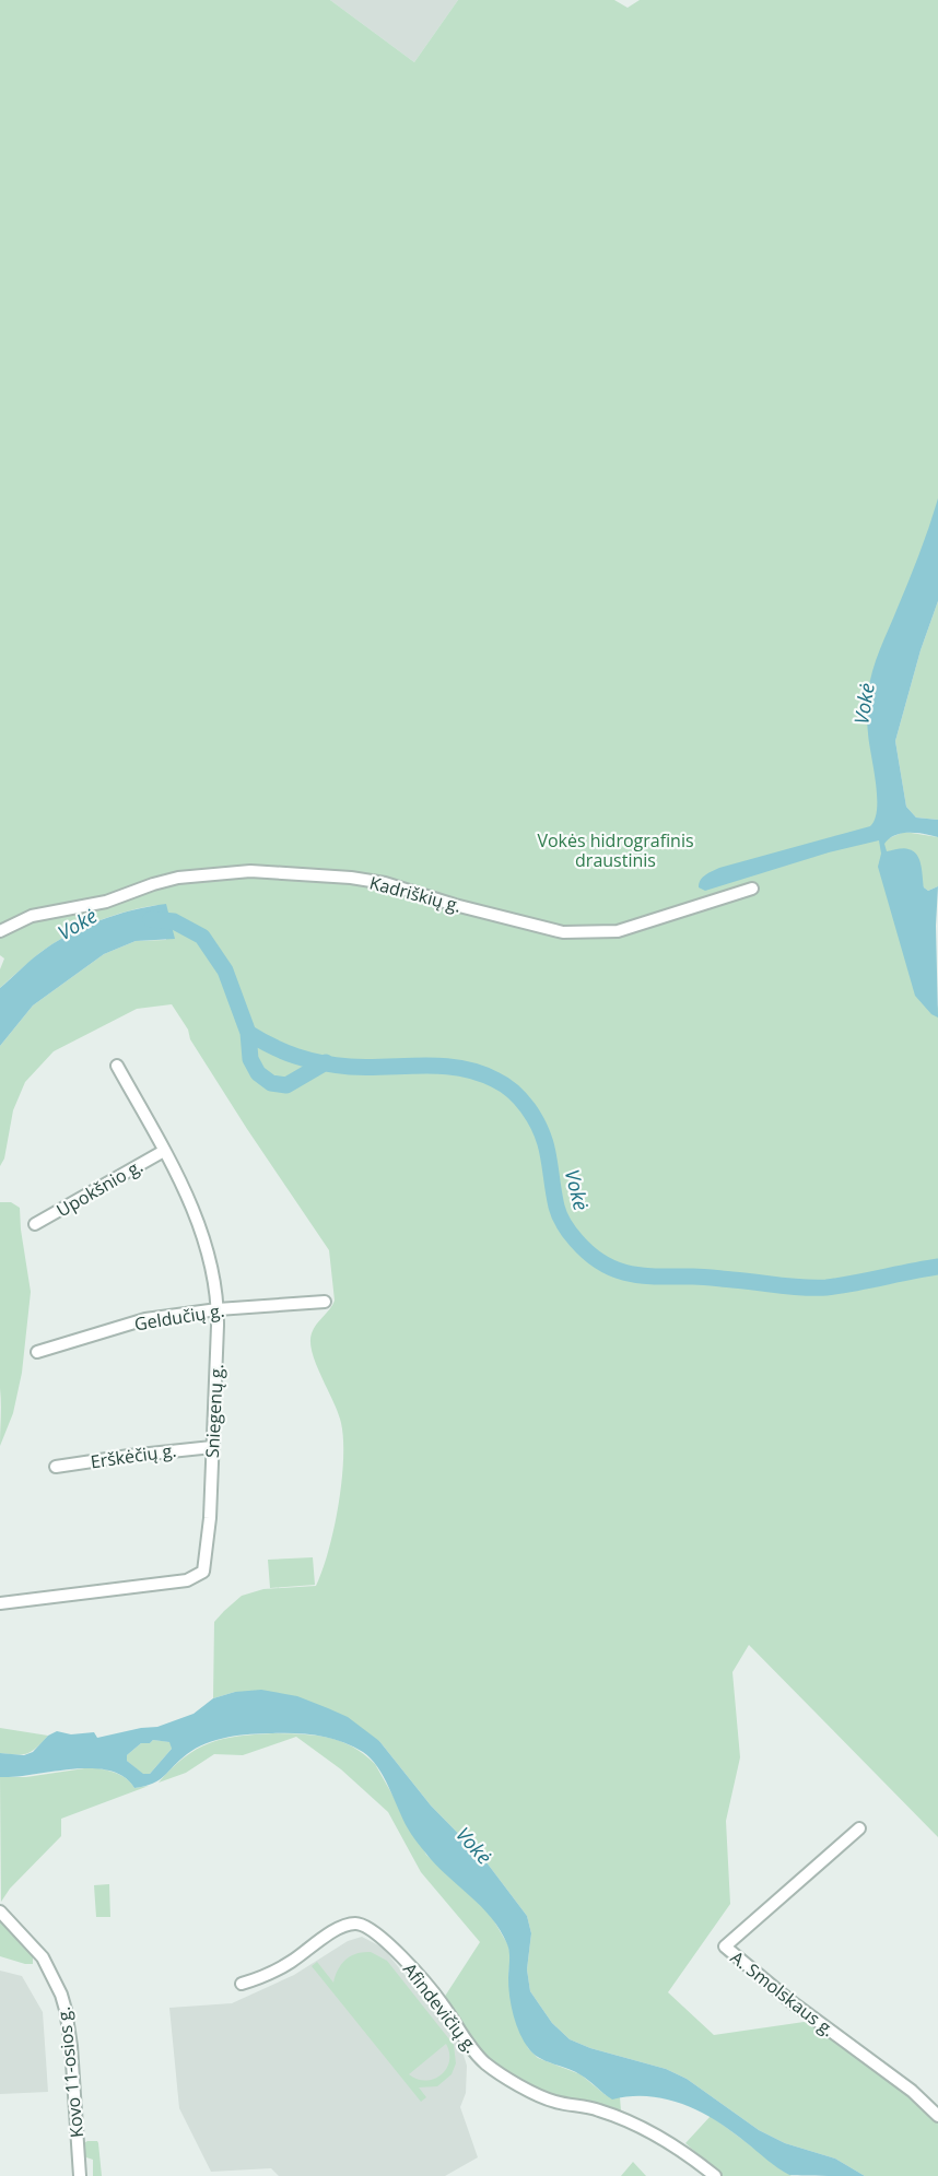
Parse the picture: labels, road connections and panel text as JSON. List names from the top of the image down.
{
  "streets": {
    "street": [
      "Kadriškių g.",
      "Upokšnio g.",
      "Geldučių g.",
      "Sniegenų g.",
      "Erškėčių g.",
      "A. Smolskaus g.",
      "Afindevičių g.",
      "Kovo 11-osios g."
    ]
  },
  "crossings": [
    ["Upokšnio g.", "Sniegenų g."],
    ["Geldučių g.", "Sniegenų g."],
    ["Sniegenų g.", "Erškėčių g."]
  ],
  "water": ["Vokė"],
  "parks": ["Vokės hidrografinis draustinis"]
}
